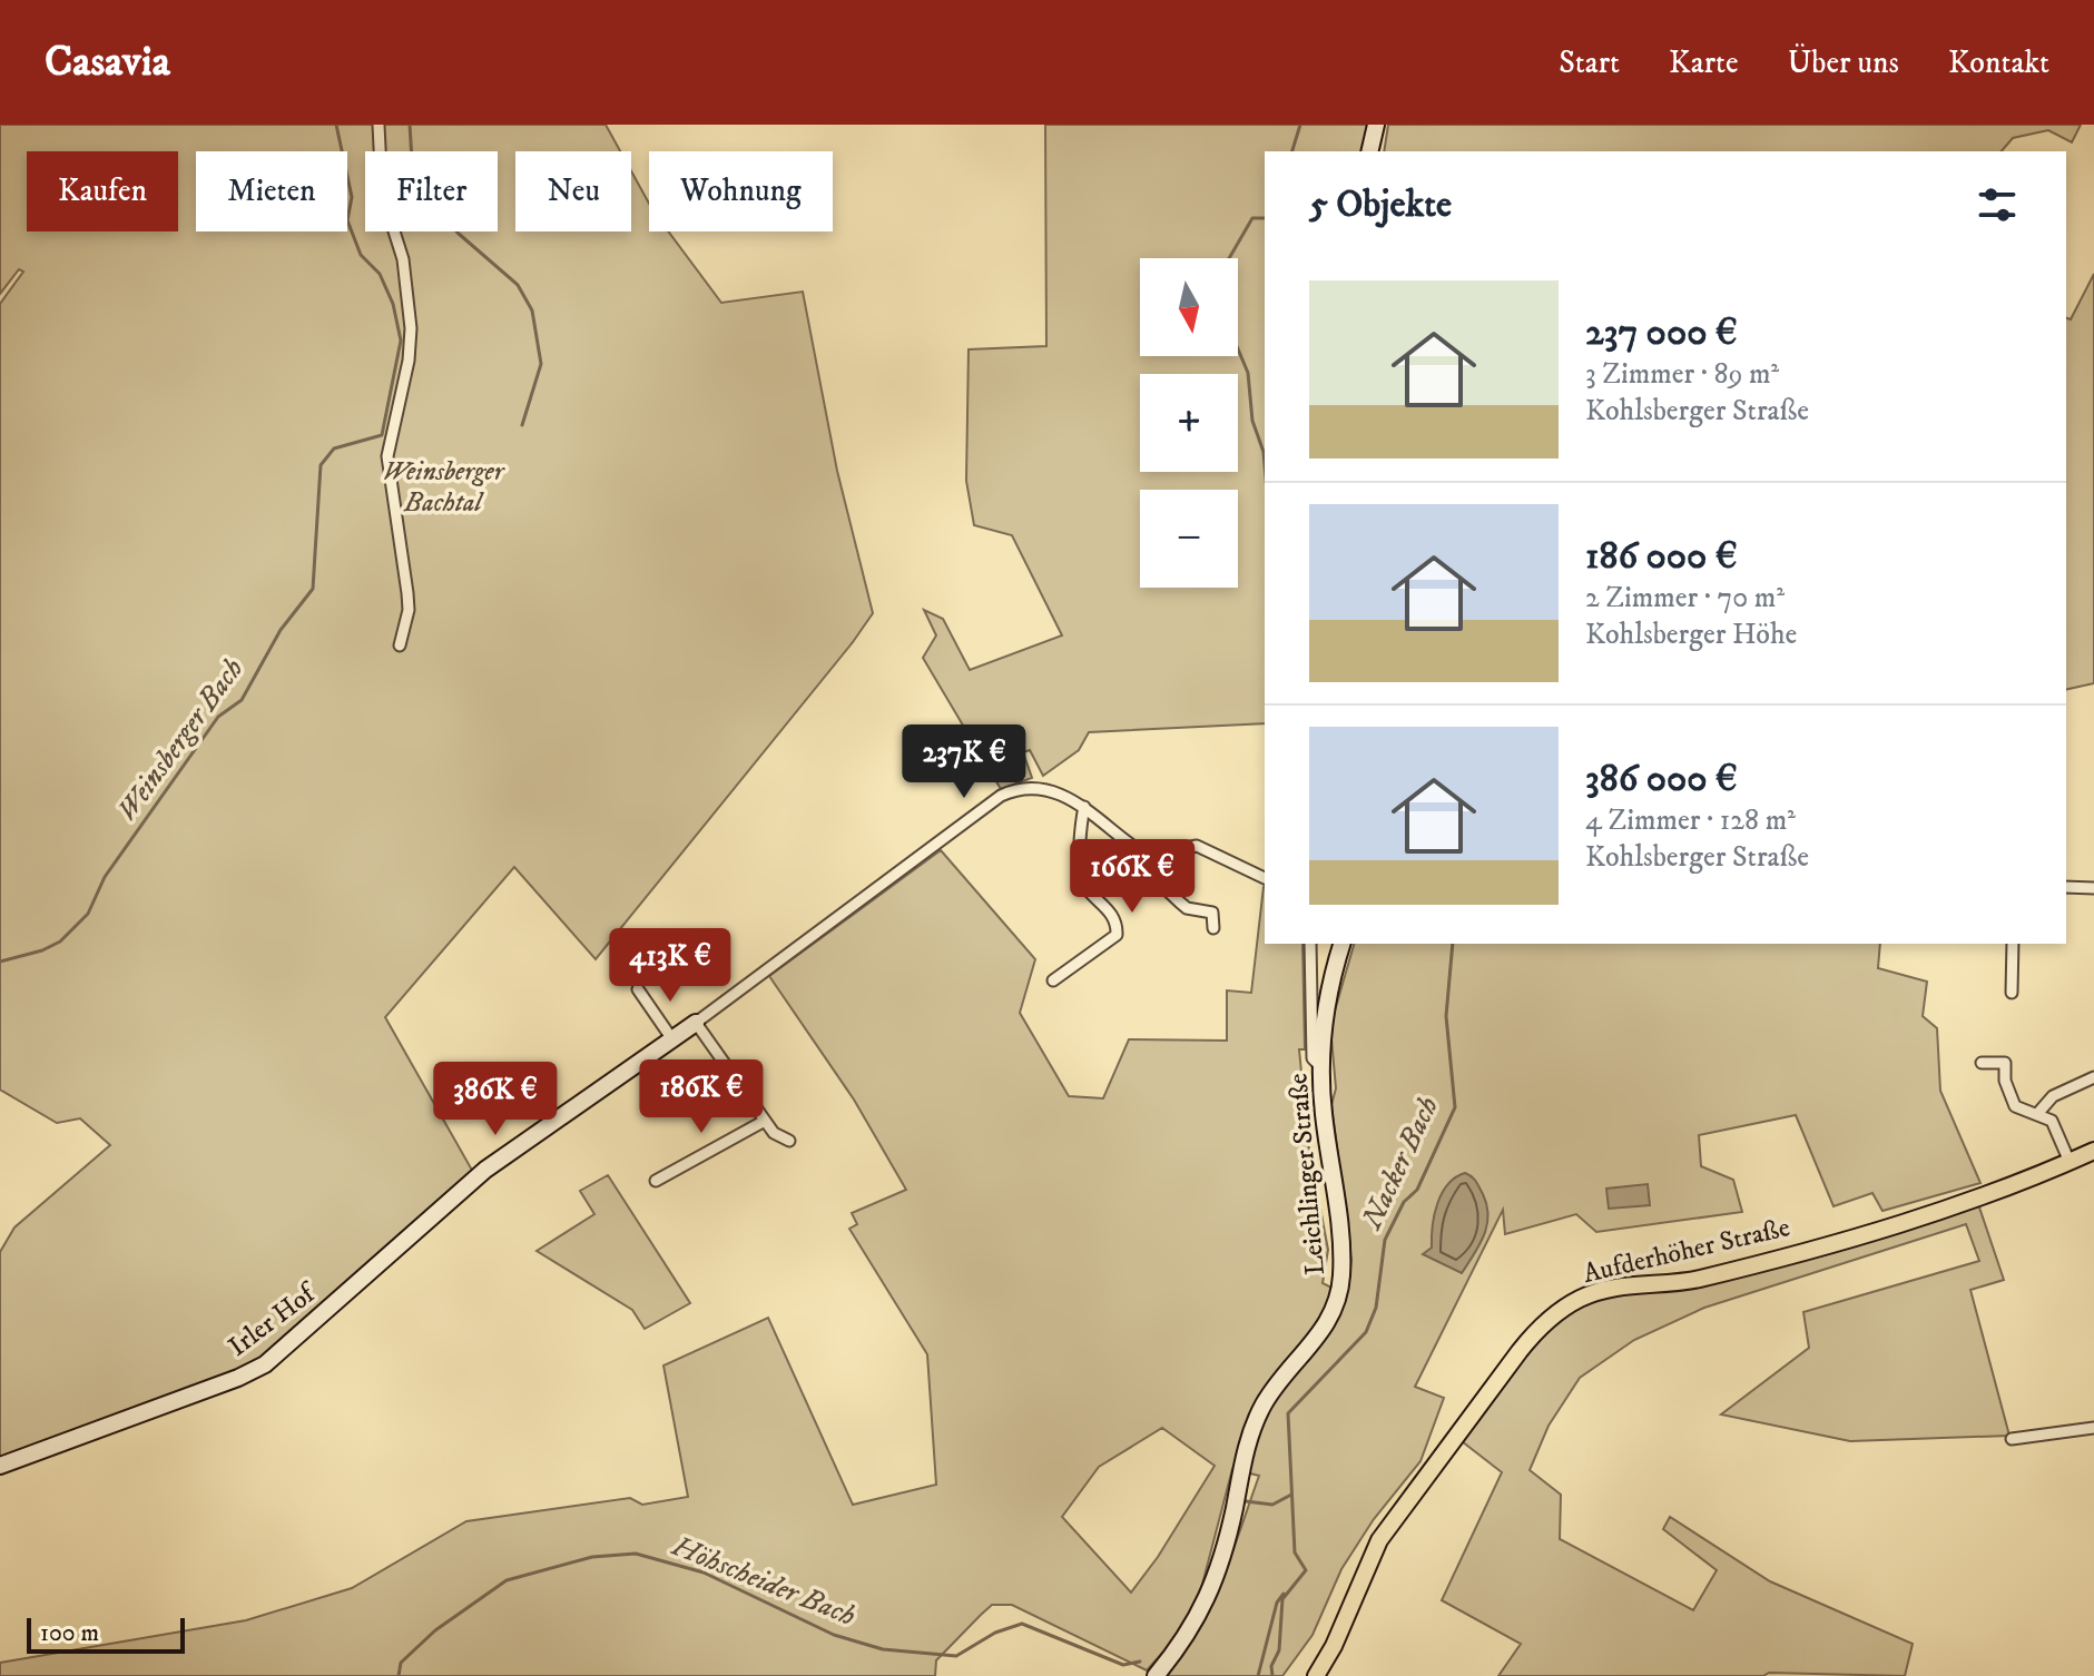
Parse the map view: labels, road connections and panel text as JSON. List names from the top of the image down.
{
  "streets": {
    "main road": ["Aufderhöher Straße"],
    "street": ["Leichlinger Straße", "Irler Hof"]
  },
  "water": ["Weinsberger Bach", "Nacker Bach", "Höhscheider Bach"],
  "parks": ["Weinsberger Bachtal"],
  "scale_bar": "100 m",
  "north": "bottom",
  "page": {
    "header": "Casavia",
    "nav": [
      "Start",
      "Karte",
      "Über uns",
      "Kontakt"
    ],
    "chip": [
      "Kaufen",
      "Mieten",
      "Filter",
      "Neu",
      "Wohnung"
    ],
    "heading": "5 Objekte",
    "map_buttons": ["+", "−"],
    "list": [
      {
        "name": "237 000 €",
        "note": "3 Zimmer · 89 m² · Kohlsberger Straße"
      },
      {
        "name": "186 000 €",
        "note": "2 Zimmer · 70 m² · Kohlsberger Höhe"
      },
      {
        "name": "386 000 €",
        "note": "4 Zimmer · 128 m² · Kohlsberger Straße"
      }
    ],
    "price": [
      "237K €",
      "166K €",
      "413K €",
      "186K €",
      "386K €"
    ],
    "scale": "100 m"
  }
}
